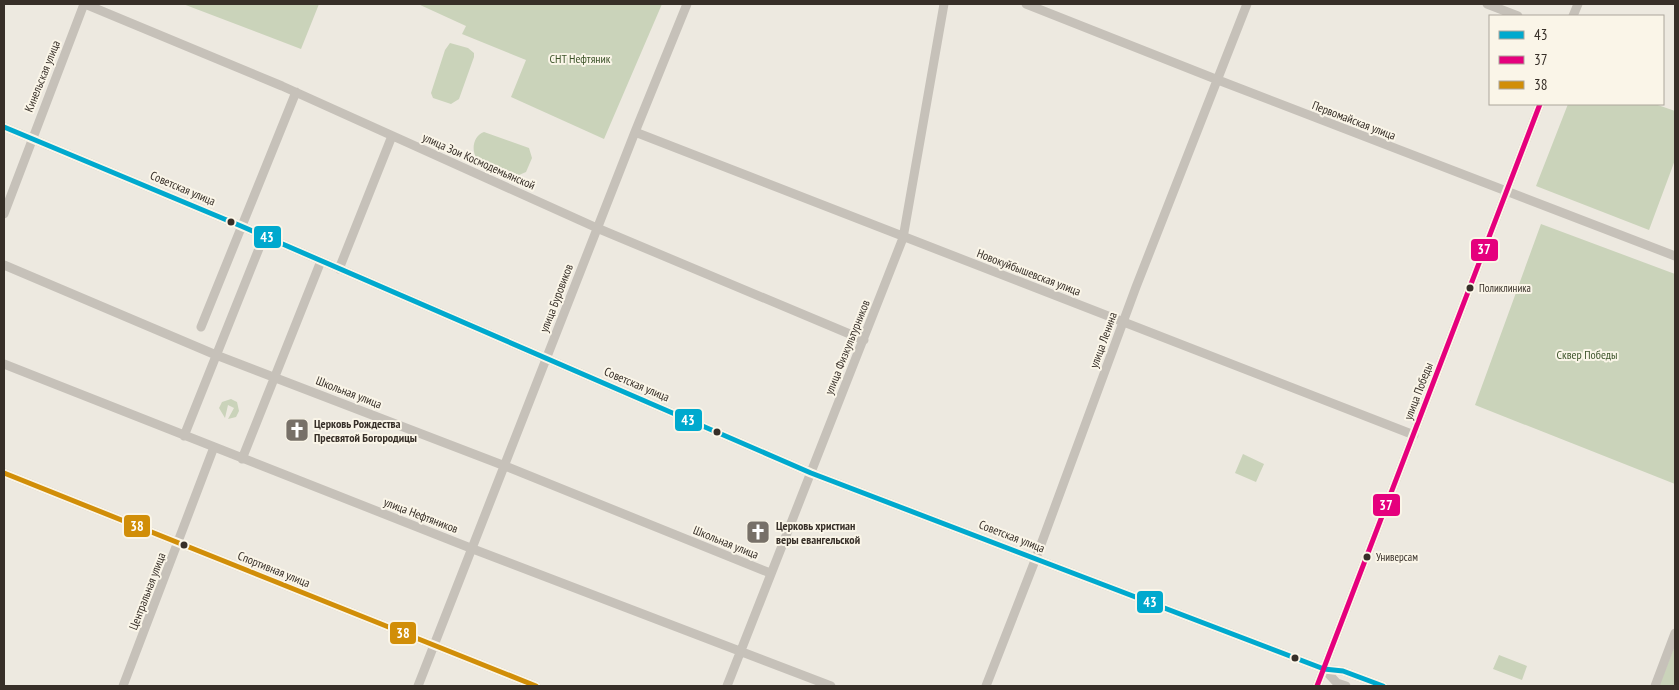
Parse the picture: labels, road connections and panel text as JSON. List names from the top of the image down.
{
  "streets": {
    "street": [
      "Кинельская улица",
      "Первомайская улица",
      "улица Зои Космодемьянской",
      "Советская улица",
      "Новокуйбышевская улица",
      "улица Буровиков",
      "улица Ленина",
      "улица Физкультурников",
      "улица Победы",
      "Школьная улица",
      "улица Нефтяников",
      "Спортивная улица",
      "Центральная улица"
    ]
  },
  "crossings": [
    ["Кинельская улица", "улица Зои Космодемьянской"],
    ["Кинельская улица", "Советская улица"],
    ["Первомайская улица", "улица Ленина"],
    ["Первомайская улица", "улица Победы"],
    ["улица Зои Космодемьянской", "улица Буровиков"],
    ["улица Зои Космодемьянской", "улица Физкультурников"],
    ["Советская улица", "улица Буровиков"],
    ["Советская улица", "улица Ленина"],
    ["Советская улица", "улица Физкультурников"],
    ["Советская улица", "улица Победы"],
    ["Новокуйбышевская улица", "улица Буровиков"],
    ["Новокуйбышевская улица", "улица Ленина"],
    ["Новокуйбышевская улица", "улица Физкультурников"],
    ["Новокуйбышевская улица", "улица Победы"],
    ["улица Буровиков", "Школьная улица"],
    ["улица Буровиков", "улица Нефтяников"],
    ["улица Буровиков", "Спортивная улица"],
    ["улица Физкультурников", "Школьная улица"],
    ["улица Физкультурников", "улица Нефтяников"],
    ["улица Нефтяников", "Центральная улица"],
    ["Спортивная улица", "Центральная улица"]
  ],
  "parks": ["СНТ Нефтяник", "Сквер Победы"],
  "places": {
    "other": ["Поликлиника", "Универсам"],
    "church": ["Церковь Рождества Пресвятой Богородицы", "Церковь христиан веры евангельской"]
  },
  "lines": ["transit line 37", "transit line 43", "transit line 38"],
  "legend": ["43", "37", "38"]
}
